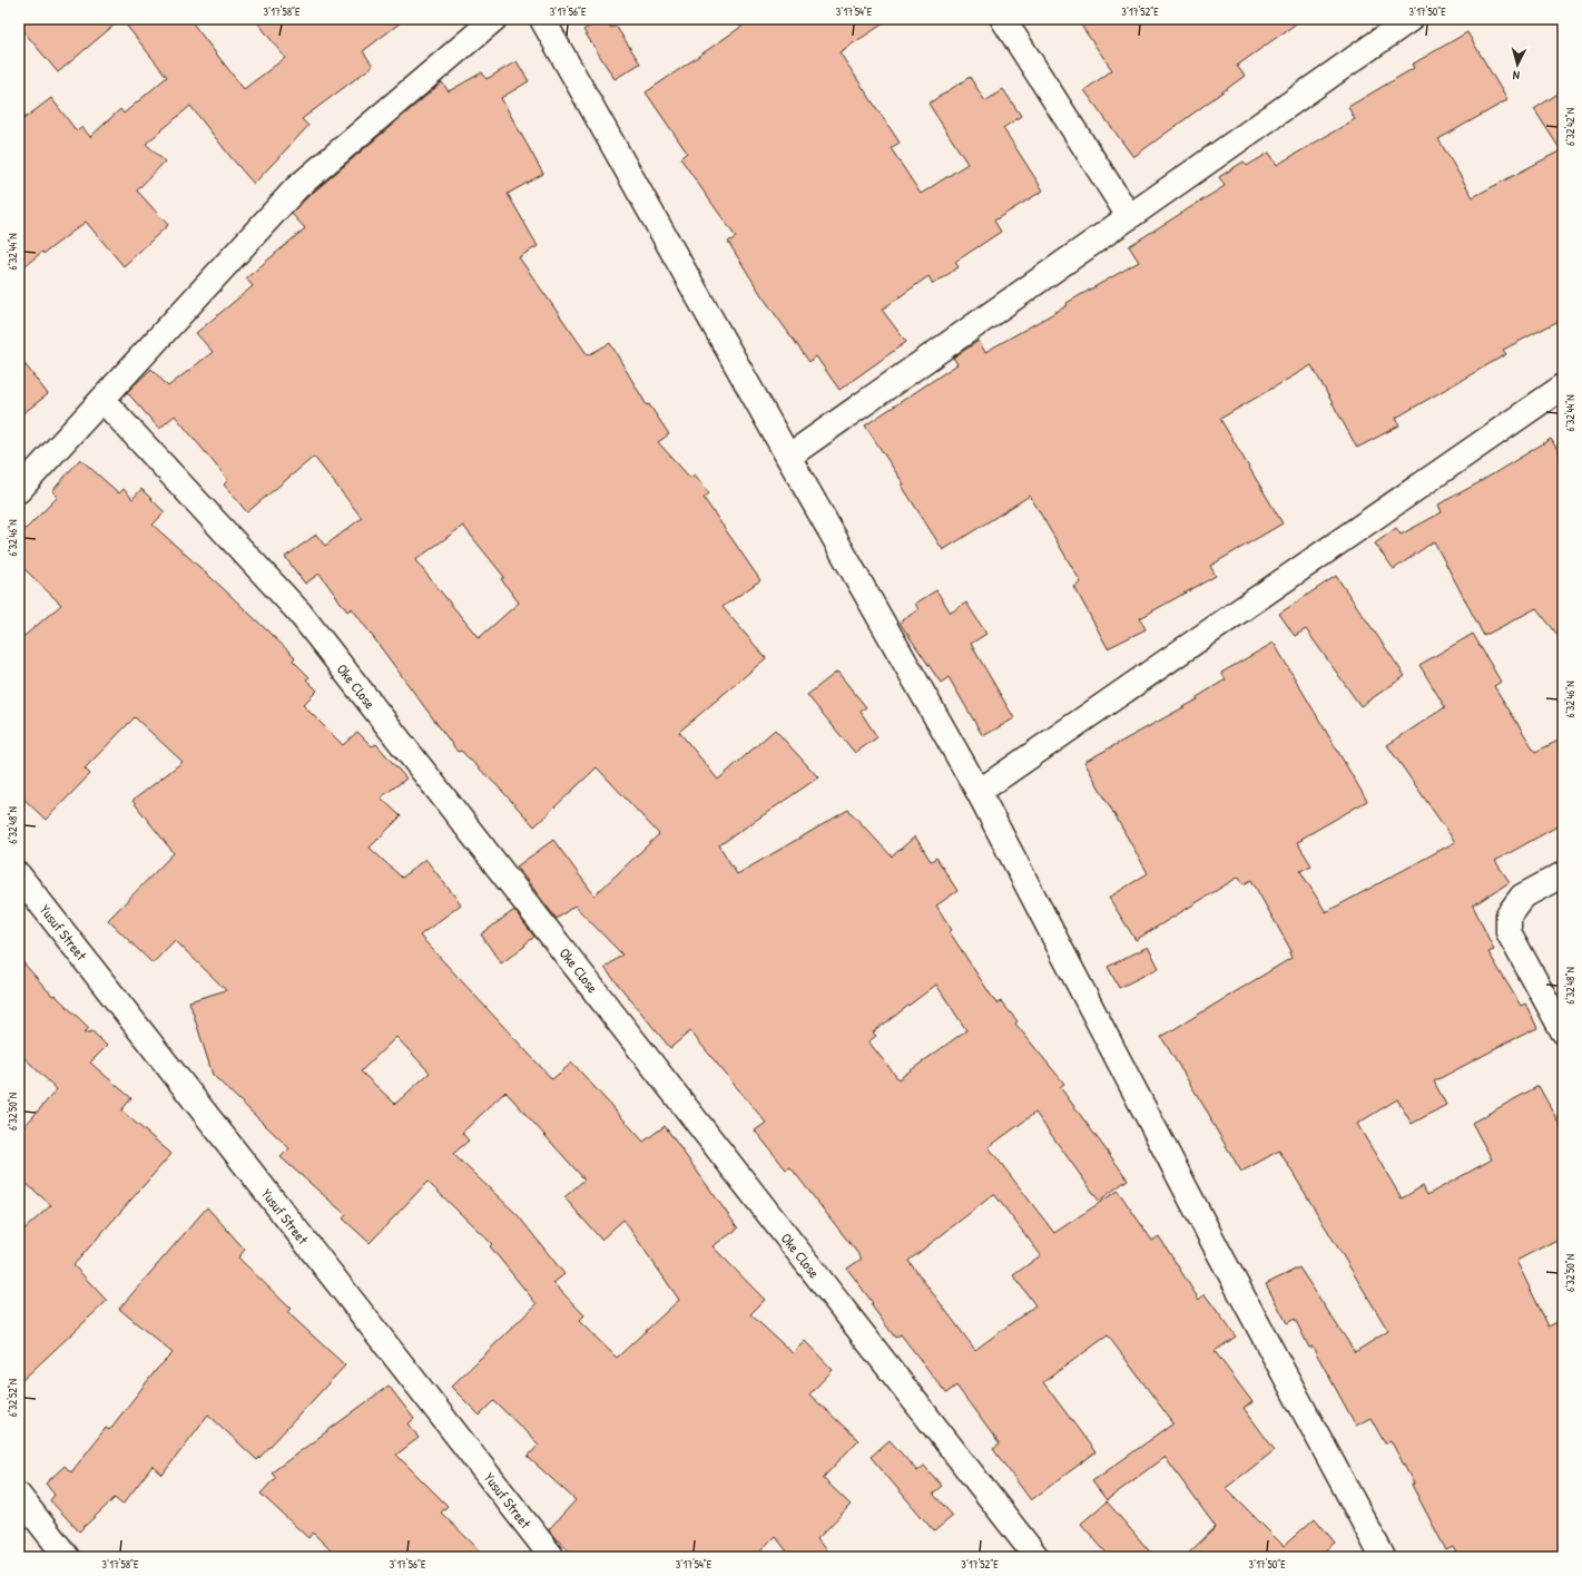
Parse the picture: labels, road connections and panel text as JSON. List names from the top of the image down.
{
  "streets": {
    "street": ["Oke Close", "Yusuf Street"]
  },
  "north": "bottom",
  "coordinates": [
    "3°17'58\"E",
    "3°17'56\"E",
    "3°17'54\"E",
    "3°17'52\"E",
    "3°17'50\"E",
    "6°32'42\"N",
    "6°32'44\"N",
    "6°32'46\"N",
    "6°32'48\"N",
    "6°32'50\"N",
    "6°32'52\"N"
  ]
}
